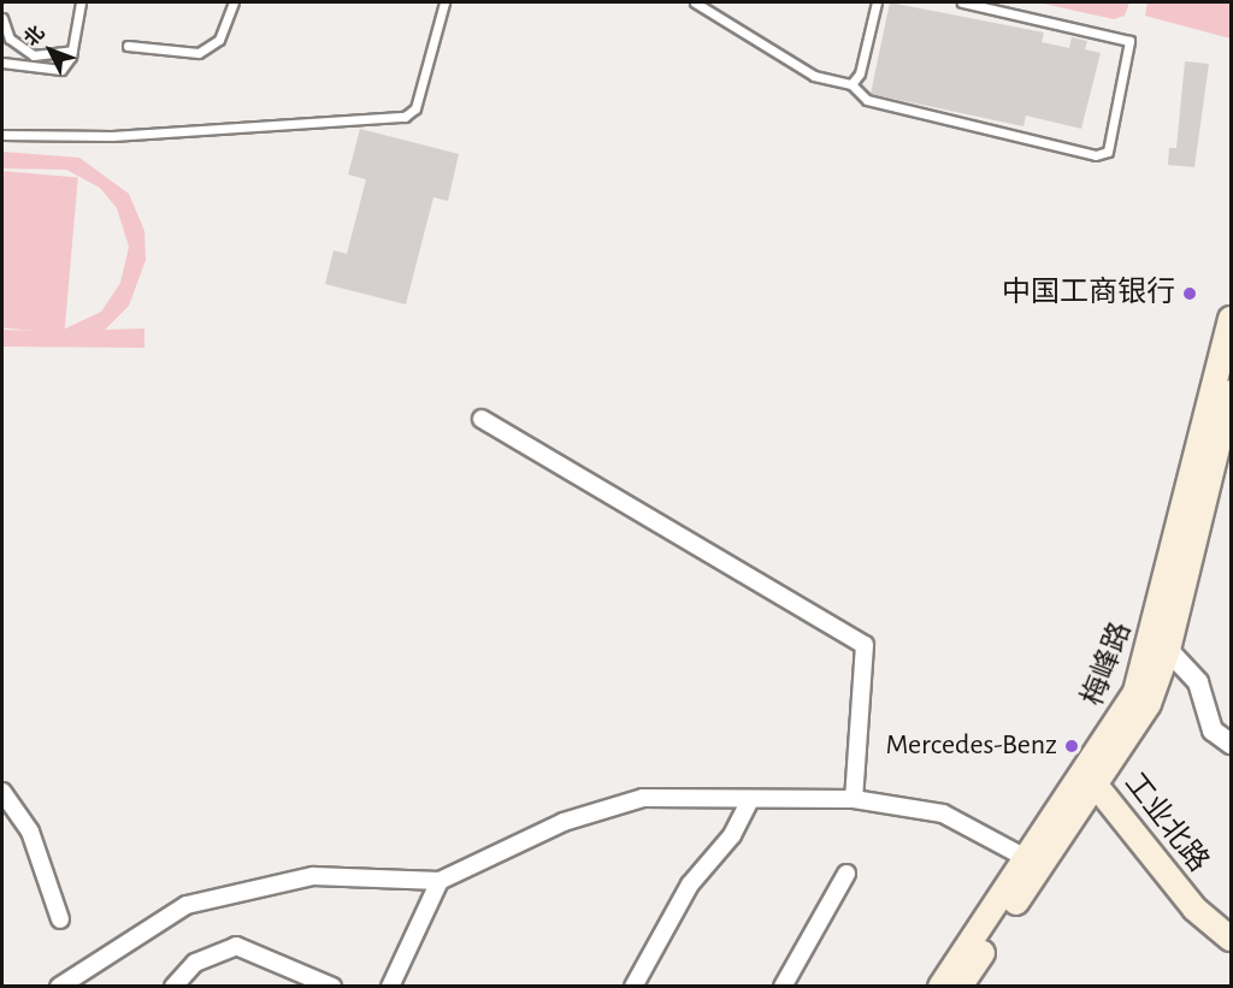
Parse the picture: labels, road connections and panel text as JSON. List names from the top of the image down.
{
  "streets": {
    "main road": ["梅峰路", "工业北路"]
  },
  "crossings": [
    ["梅峰路", "工业北路"]
  ],
  "places": ["中国工商银行", "Mercedes-Benz"],
  "north": "top left"
}
